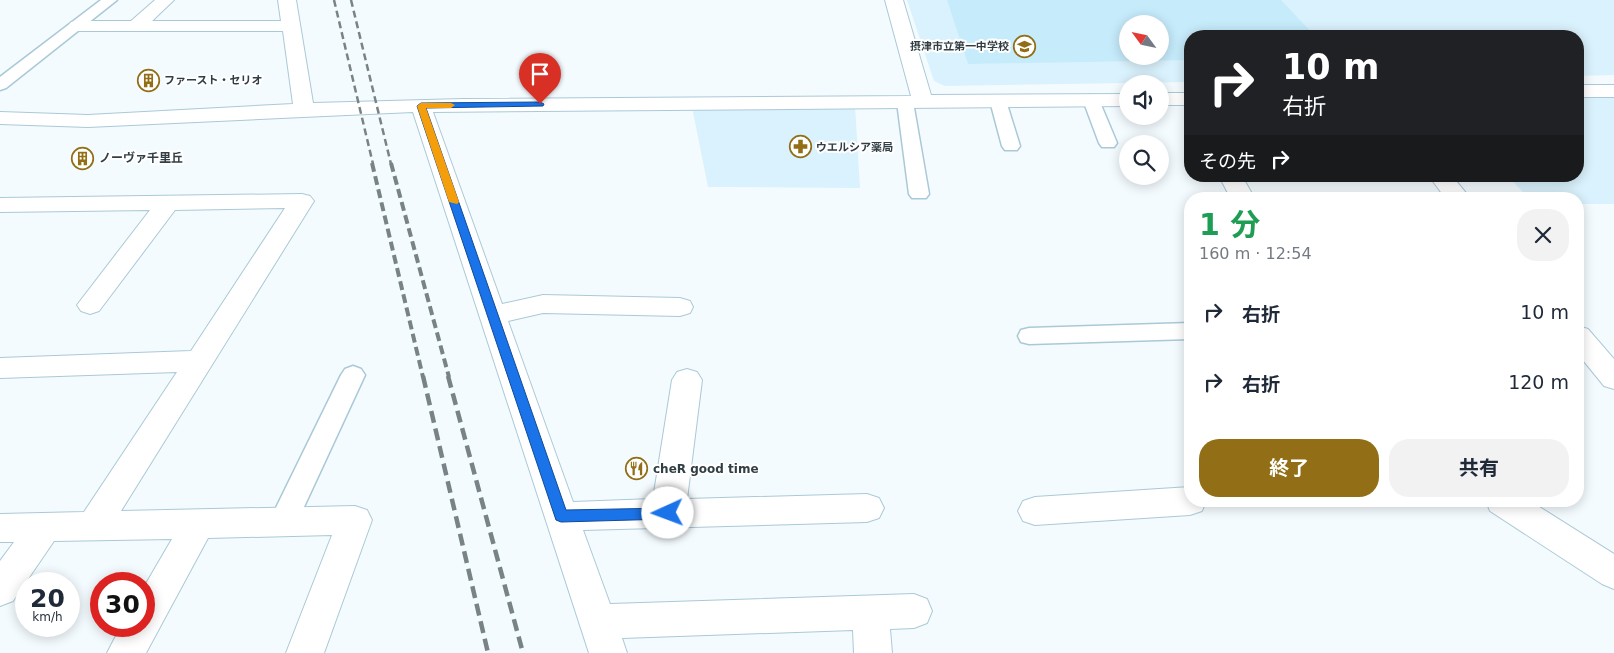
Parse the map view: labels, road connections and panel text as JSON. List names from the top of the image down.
{
  "places": {
    "school or university": ["摂津市立第一中学校"],
    "building": ["ファースト・セリオ", "ノーヴァ千里丘"],
    "pharmacy": ["ウエルシア薬局"],
    "restaurant": ["cheR good time"]
  },
  "north": "top left",
  "page": {
    "turn": ["10 m", "右折"],
    "then": "その先",
    "heading": ["1 分", "160 m · 12:54"],
    "list": [
      {
        "name": "右折",
        "value": "10 m"
      },
      {
        "name": "右折",
        "value": "120 m"
      }
    ],
    "buttons": ["終了", "共有"],
    "speed": "20 km/h",
    "limit": "30"
  }
}
